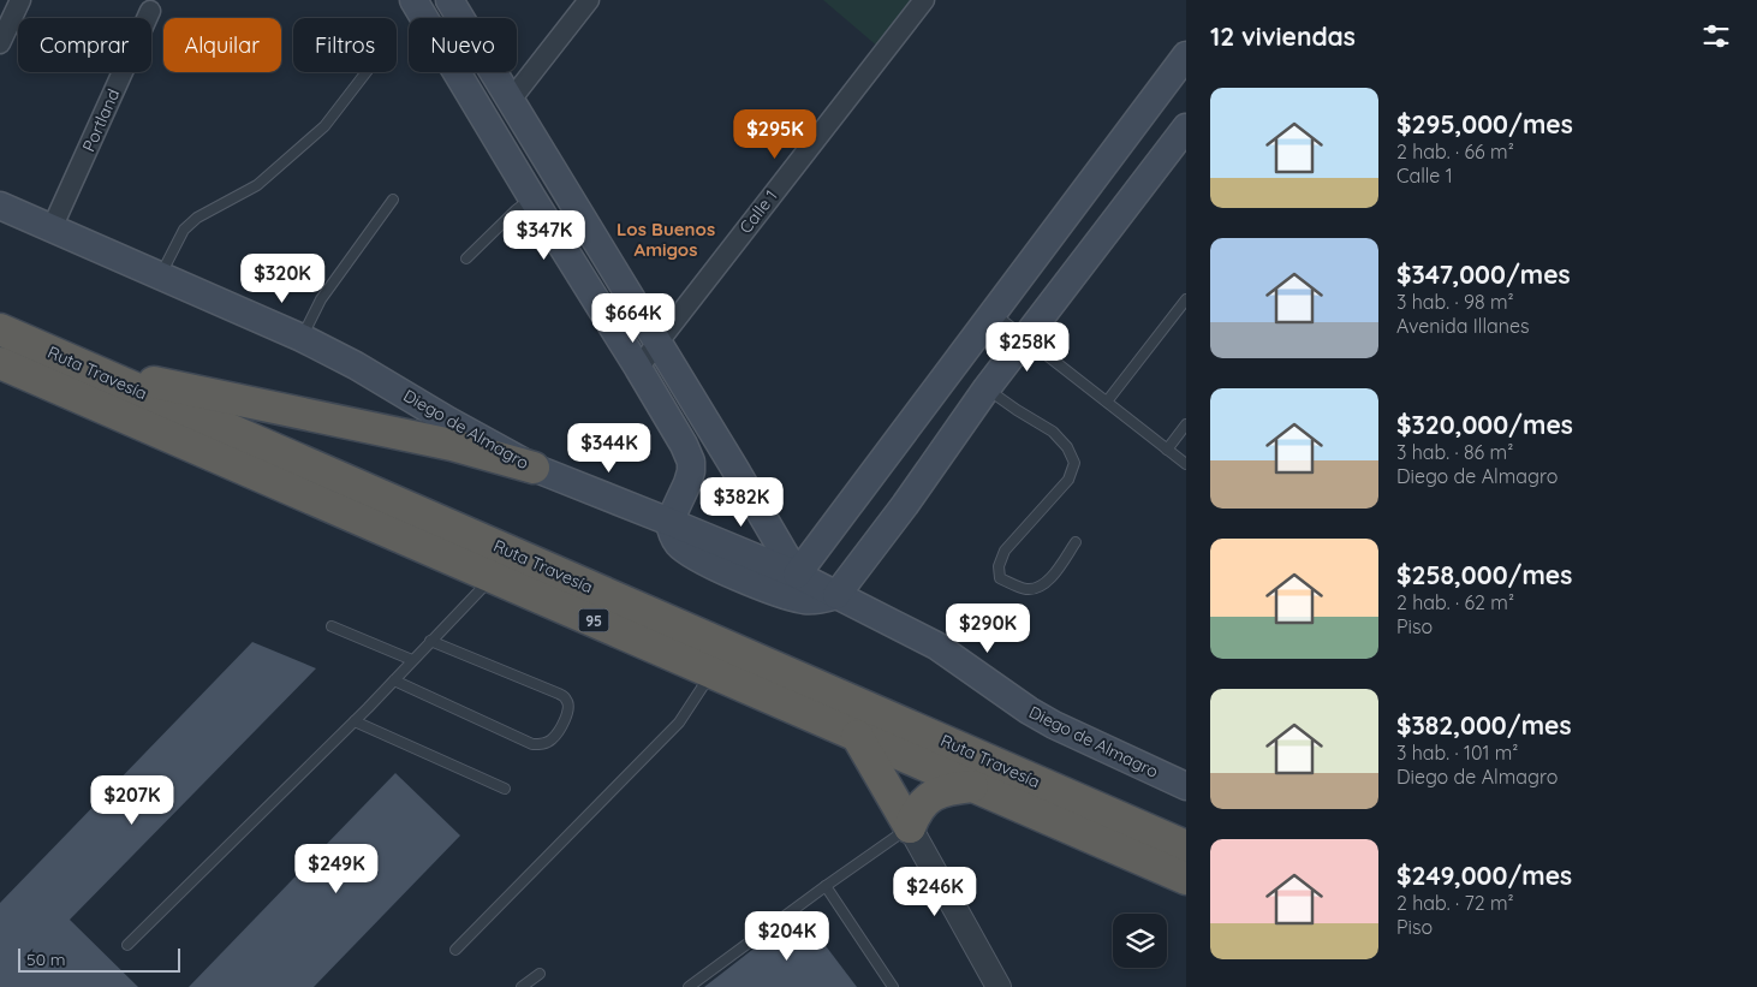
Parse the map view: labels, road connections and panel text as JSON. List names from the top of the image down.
{
  "streets": {
    "highway": ["Ruta Travesía", "95"],
    "main road": ["Diego de Almagro"],
    "street": ["Portland", "Calle 1"]
  },
  "crossings": [
    ["Portland", "Diego de Almagro"]
  ],
  "districts": ["Los Buenos Amigos"],
  "scale_bar": "50 m",
  "page": {
    "heading": "12 viviendas",
    "chip": [
      "Comprar",
      "Alquilar",
      "Filtros",
      "Nuevo"
    ],
    "list": [
      {
        "name": "$295,000/mes",
        "note": "2 hab. · 66 m² · Calle 1"
      },
      {
        "name": "$347,000/mes",
        "note": "3 hab. · 98 m² · Avenida Illanes"
      },
      {
        "name": "$320,000/mes",
        "note": "3 hab. · 86 m² · Diego de Almagro"
      },
      {
        "name": "$258,000/mes",
        "note": "2 hab. · 62 m² · Piso"
      },
      {
        "name": "$382,000/mes",
        "note": "3 hab. · 101 m² · Diego de Almagro"
      },
      {
        "name": "$249,000/mes",
        "note": "2 hab. · 72 m² · Piso"
      }
    ],
    "price": [
      "$295K",
      "$347K",
      "$320K",
      "$664K",
      "$258K",
      "$344K",
      "$382K",
      "$290K",
      "$207K",
      "$249K",
      "$246K",
      "$204K"
    ],
    "scale": "50 m"
  }
}
